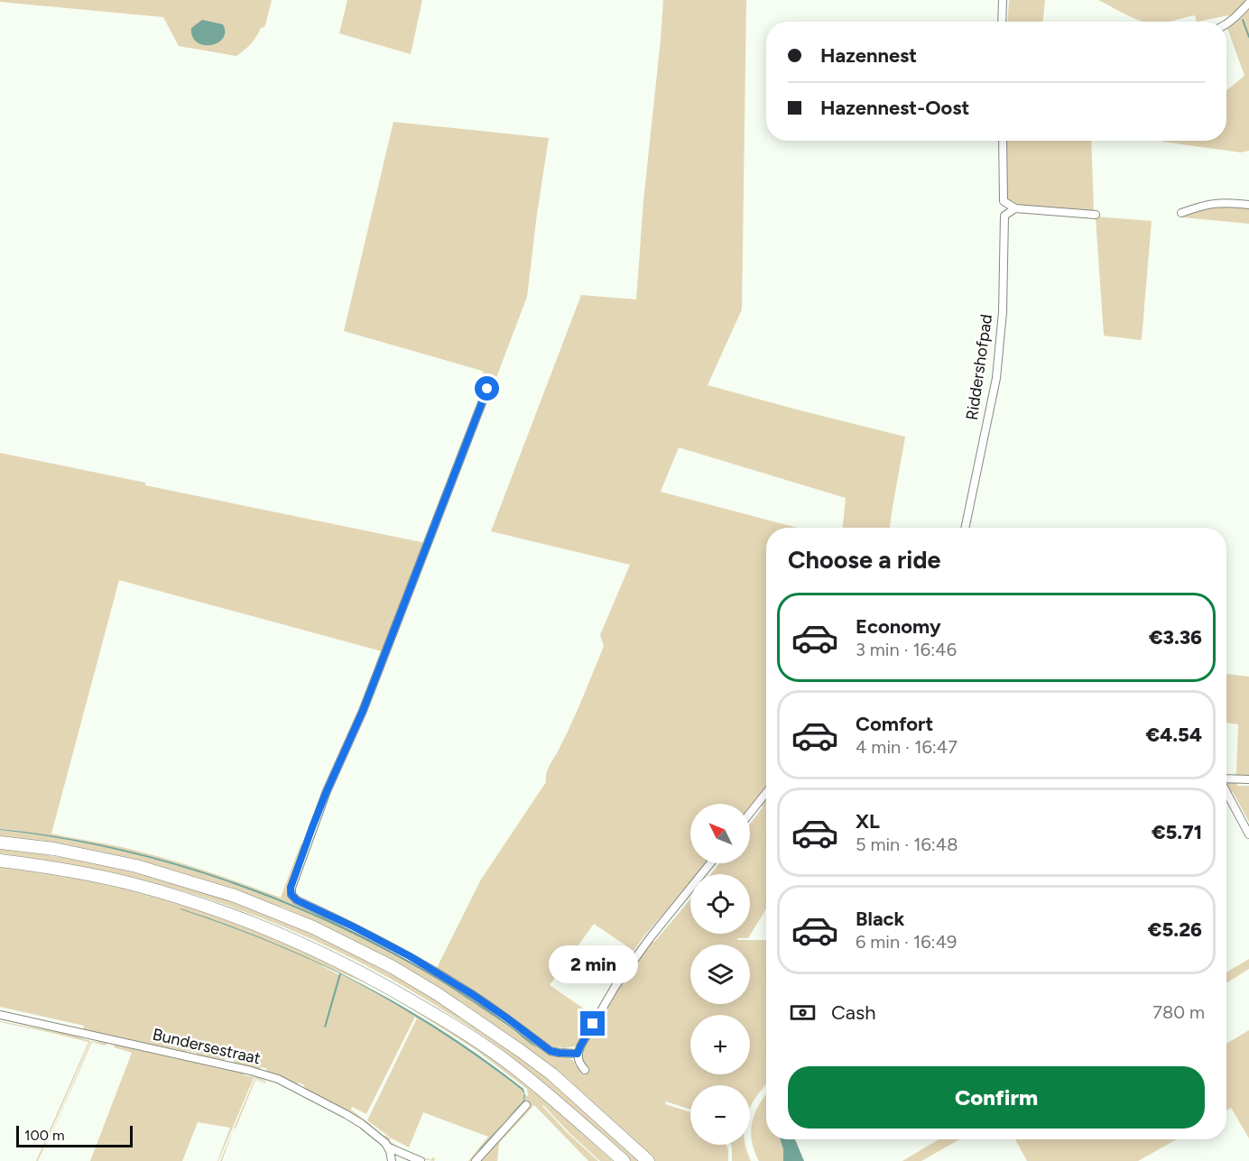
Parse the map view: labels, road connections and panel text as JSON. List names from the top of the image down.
{
  "streets": {
    "street": ["Riddershofpad", "Bundersestraat"]
  },
  "scale_bar": "100 m",
  "north": "top left",
  "page": {
    "banner": ["Hazennest", "Hazennest-Oost"],
    "heading": "Choose a ride",
    "list": [
      {
        "name": "Economy",
        "note": "3 min · 16:46",
        "value": "€3.36"
      },
      {
        "name": "Comfort",
        "note": "4 min · 16:47",
        "value": "€4.54"
      },
      {
        "name": "XL",
        "note": "5 min · 16:48",
        "value": "€5.71"
      },
      {
        "name": "Black",
        "note": "6 min · 16:49",
        "value": "€5.26"
      }
    ],
    "map_buttons": ["+", "−"],
    "bubble": "2 min",
    "pay": ["Cash", "780 m"],
    "buttons": "Confirm",
    "scale": "100 m"
  }
}
